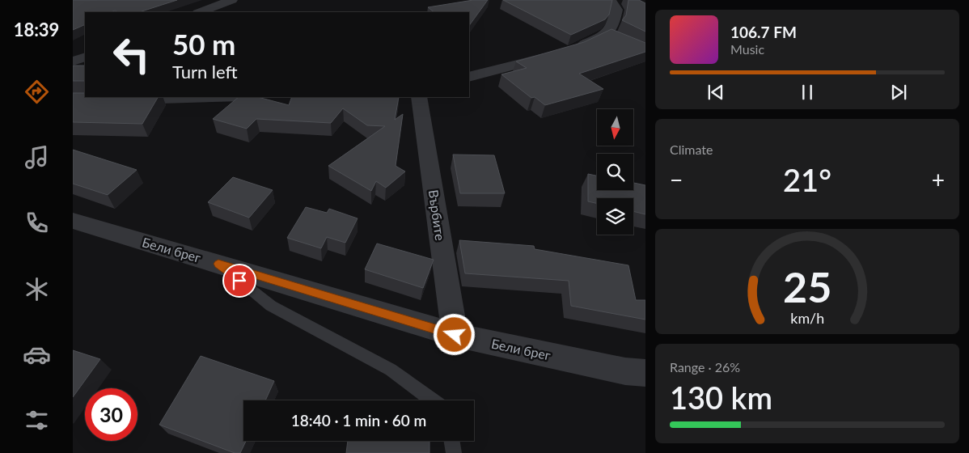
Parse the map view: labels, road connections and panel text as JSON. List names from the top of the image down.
{
  "streets": {
    "street": ["Върбите", "Бели брег"]
  },
  "crossings": [
    ["Върбите", "Бели брег"]
  ],
  "north": "bottom",
  "page": {
    "tabs": "18:39",
    "turn": ["50 m", "Turn left"],
    "song": ["106.7 FM", "Music"],
    "tile": [
      "Climate",
      ["Range · 26%", "130 km"]
    ],
    "heat": ["−", "21°", "+"],
    "limit": "30",
    "trip": "18:40 · 1 min · 60 m",
    "gauge": ["25", "km/h"]
  }
}
